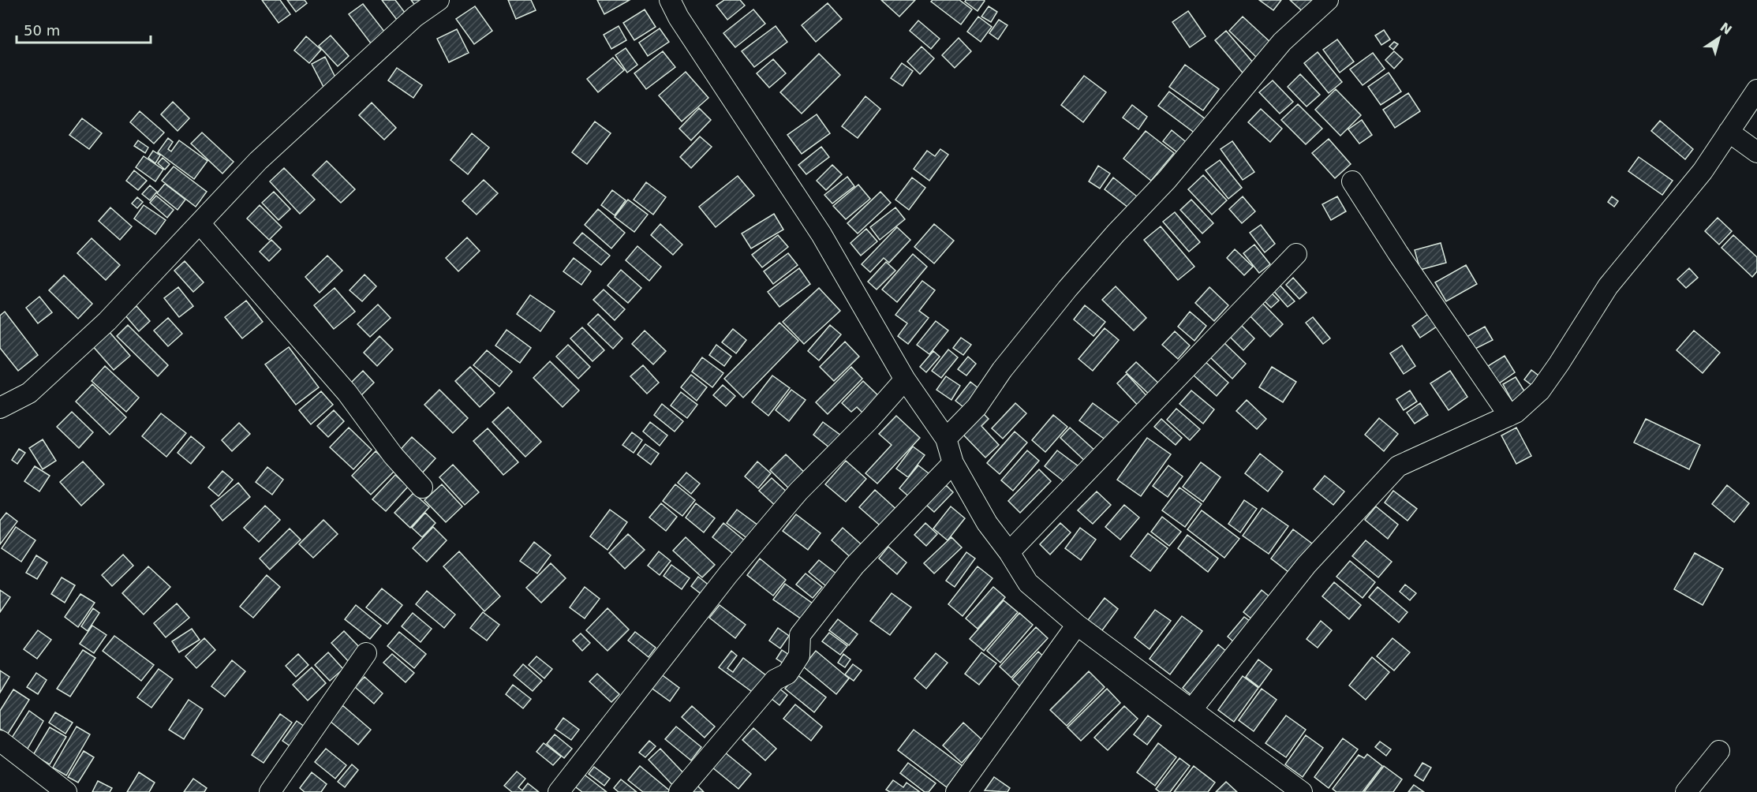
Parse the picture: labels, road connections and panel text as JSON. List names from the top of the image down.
{
  "scale_bar": "50 m",
  "north": "top right"
}
